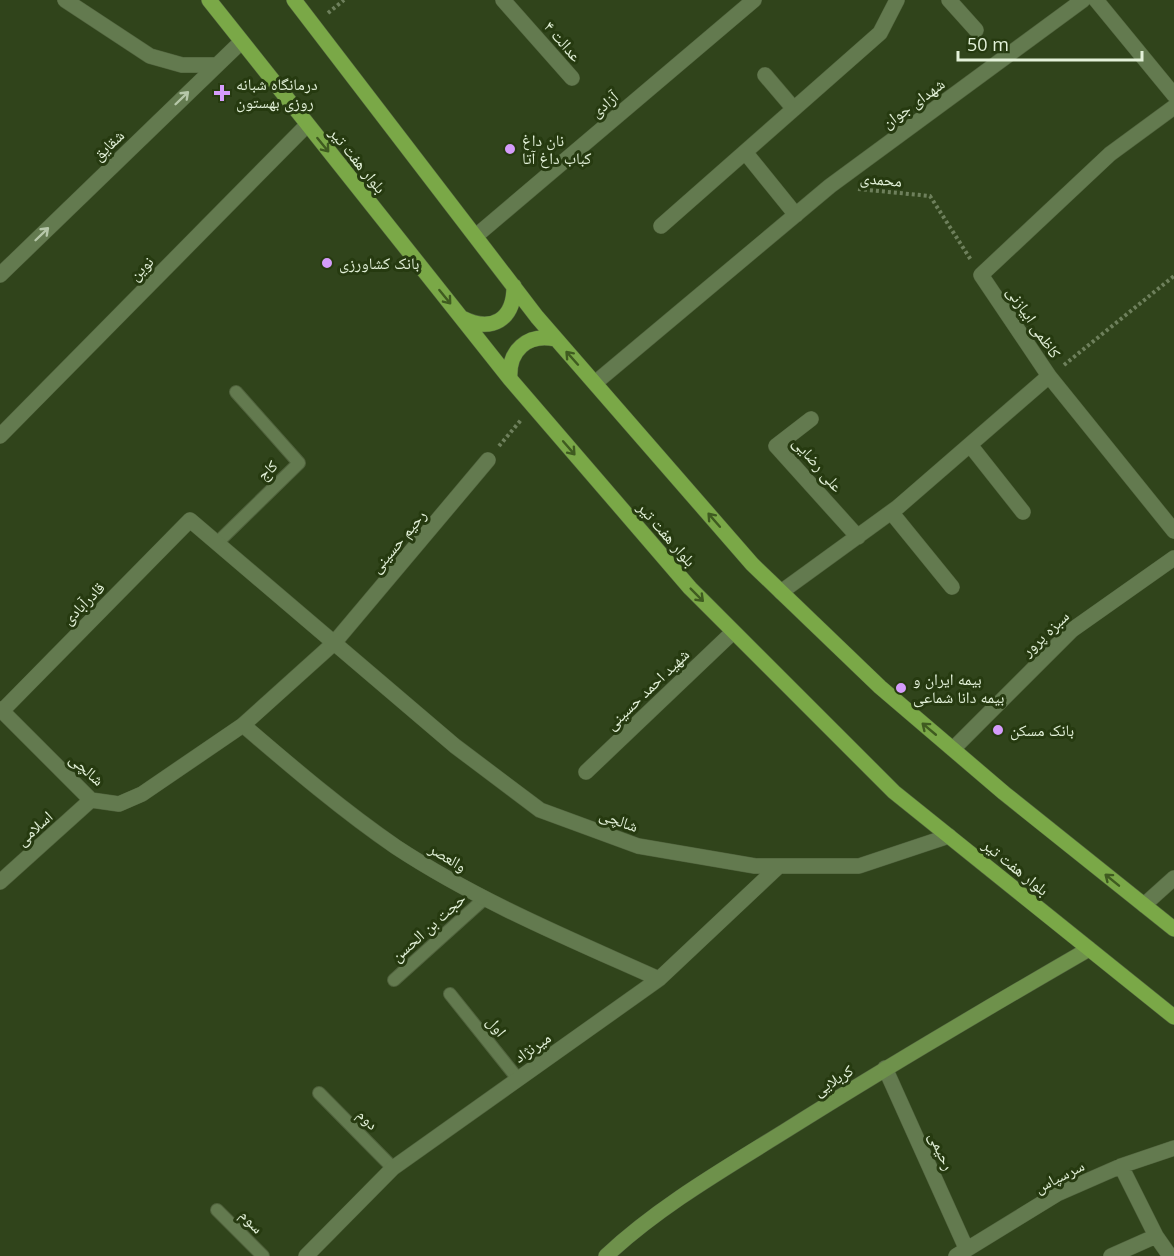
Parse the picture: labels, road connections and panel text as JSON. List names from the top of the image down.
{
  "streets": {
    "main road": ["بلوار هفت تیر"],
    "street": [
      "عدالت ۴",
      "شهدای جوان",
      "آزادی",
      "شقایق",
      "نوین",
      "کاظمی ابیازنی",
      "علی رضایی",
      "رحیم حسینی",
      "قادرآبادی",
      "سبزه پرور",
      "شهید احمد حسینی",
      "شالچی",
      "اسلامی",
      "والعصر",
      "میرنژاد",
      "کربلایی",
      "رحیمی",
      "سرسپاس"
    ],
    "lane": [
      "کاج",
      "حجت بن الحسن",
      "اول",
      "دوم",
      "سوم"
    ],
    "path": ["محمدی"]
  },
  "crossings": [
    ["شهدای جوان", "محمدی"],
    ["شقایق", "بلوار هفت تیر"],
    ["بلوار هفت تیر", "نوین"],
    ["بلوار هفت تیر", "شهید احمد حسینی"],
    ["بلوار هفت تیر", "شالچی"],
    ["بلوار هفت تیر", "کربلایی"],
    ["محمدی", "کاظمی ابیازنی"],
    ["کاظمی ابیازنی", "علی رضایی"],
    ["کاج", "شالچی"],
    ["رحیم حسینی", "شالچی"],
    ["قادرآبادی", "شالچی"],
    ["شالچی", "اسلامی"],
    ["شالچی", "والعصر"],
    ["شالچی", "میرنژاد"],
    ["والعصر", "حجت بن الحسن"],
    ["والعصر", "میرنژاد"],
    ["اول", "میرنژاد"],
    ["میرنژاد", "دوم"],
    ["کربلایی", "رحیمی"],
    ["رحیمی", "سرسپاس"]
  ],
  "one_way": ["شقایق"],
  "places": {
    "health": ["درمانگاه شبانه روزی بهستون"],
    "other": [
      "نان داغ کباب داغ آتا",
      "بانک کشاورزی",
      "بیمه ایران و بیمه دانا شماعی",
      "بانک مسکن"
    ]
  },
  "scale_bar": "50 m"
}
